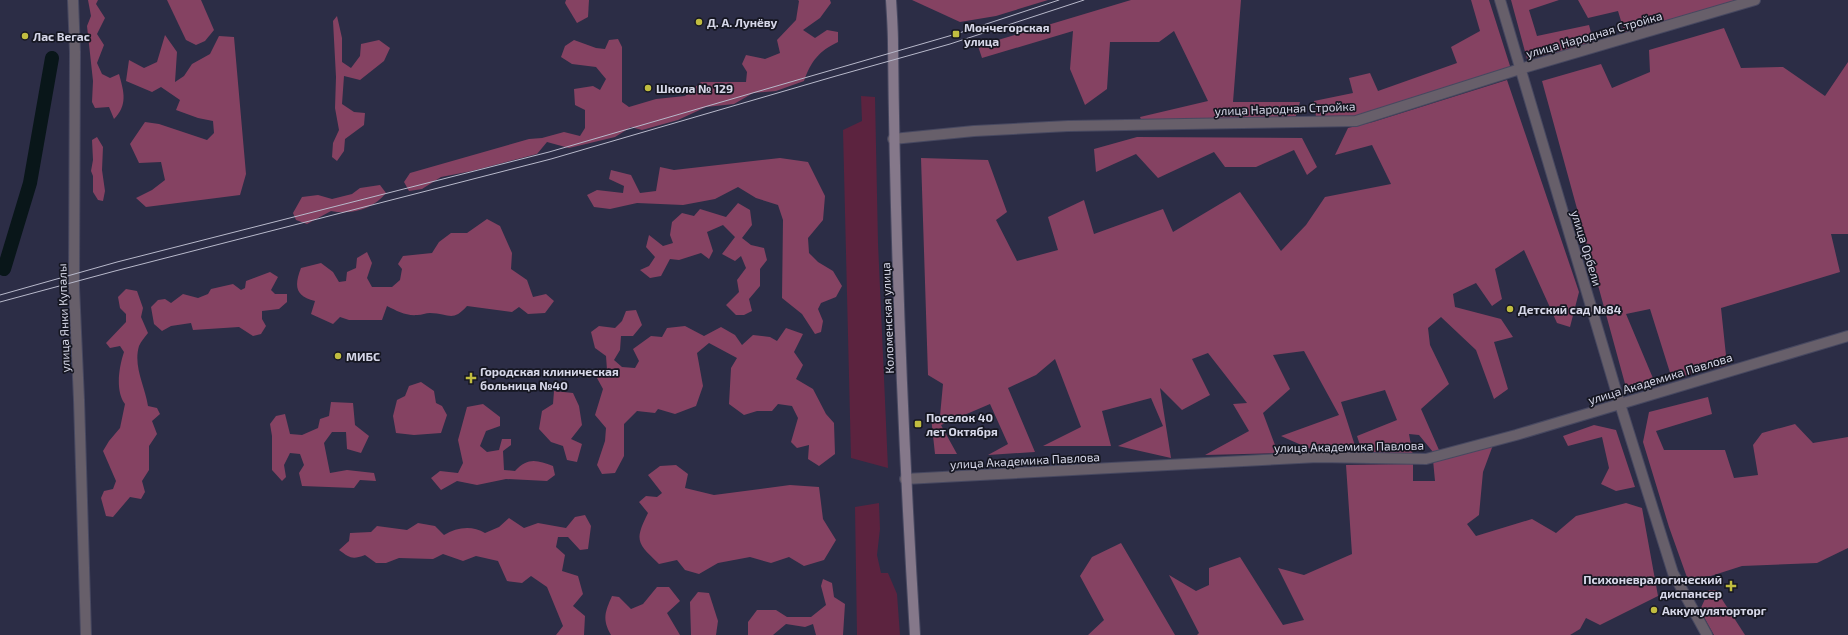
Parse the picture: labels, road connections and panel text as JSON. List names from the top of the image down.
{
  "streets": {
    "main road": ["Коломенская улица"],
    "street": [
      "улица Народная Стройка",
      "улица Орбели",
      "улица Янки Купалы",
      "улица Академика Павлова"
    ]
  },
  "crossings": [
    ["улица Народная Стройка", "улица Орбели"],
    ["улица Народная Стройка", "Коломенская улица"],
    ["улица Орбели", "улица Академика Павлова"],
    ["Коломенская улица", "улица Академика Павлова"]
  ],
  "places": {
    "other": [
      "Д. А. Лунёву",
      "Лас Вегас",
      "Школа № 129",
      "Детский сад №84",
      "МИБС",
      "Аккумуляторторг"
    ],
    "transit": ["Мончегорская улица", "Поселок 40 лет Октября"],
    "health": ["Городская клиническая больница №40", "Психоневралогический диспансер"]
  }
}
